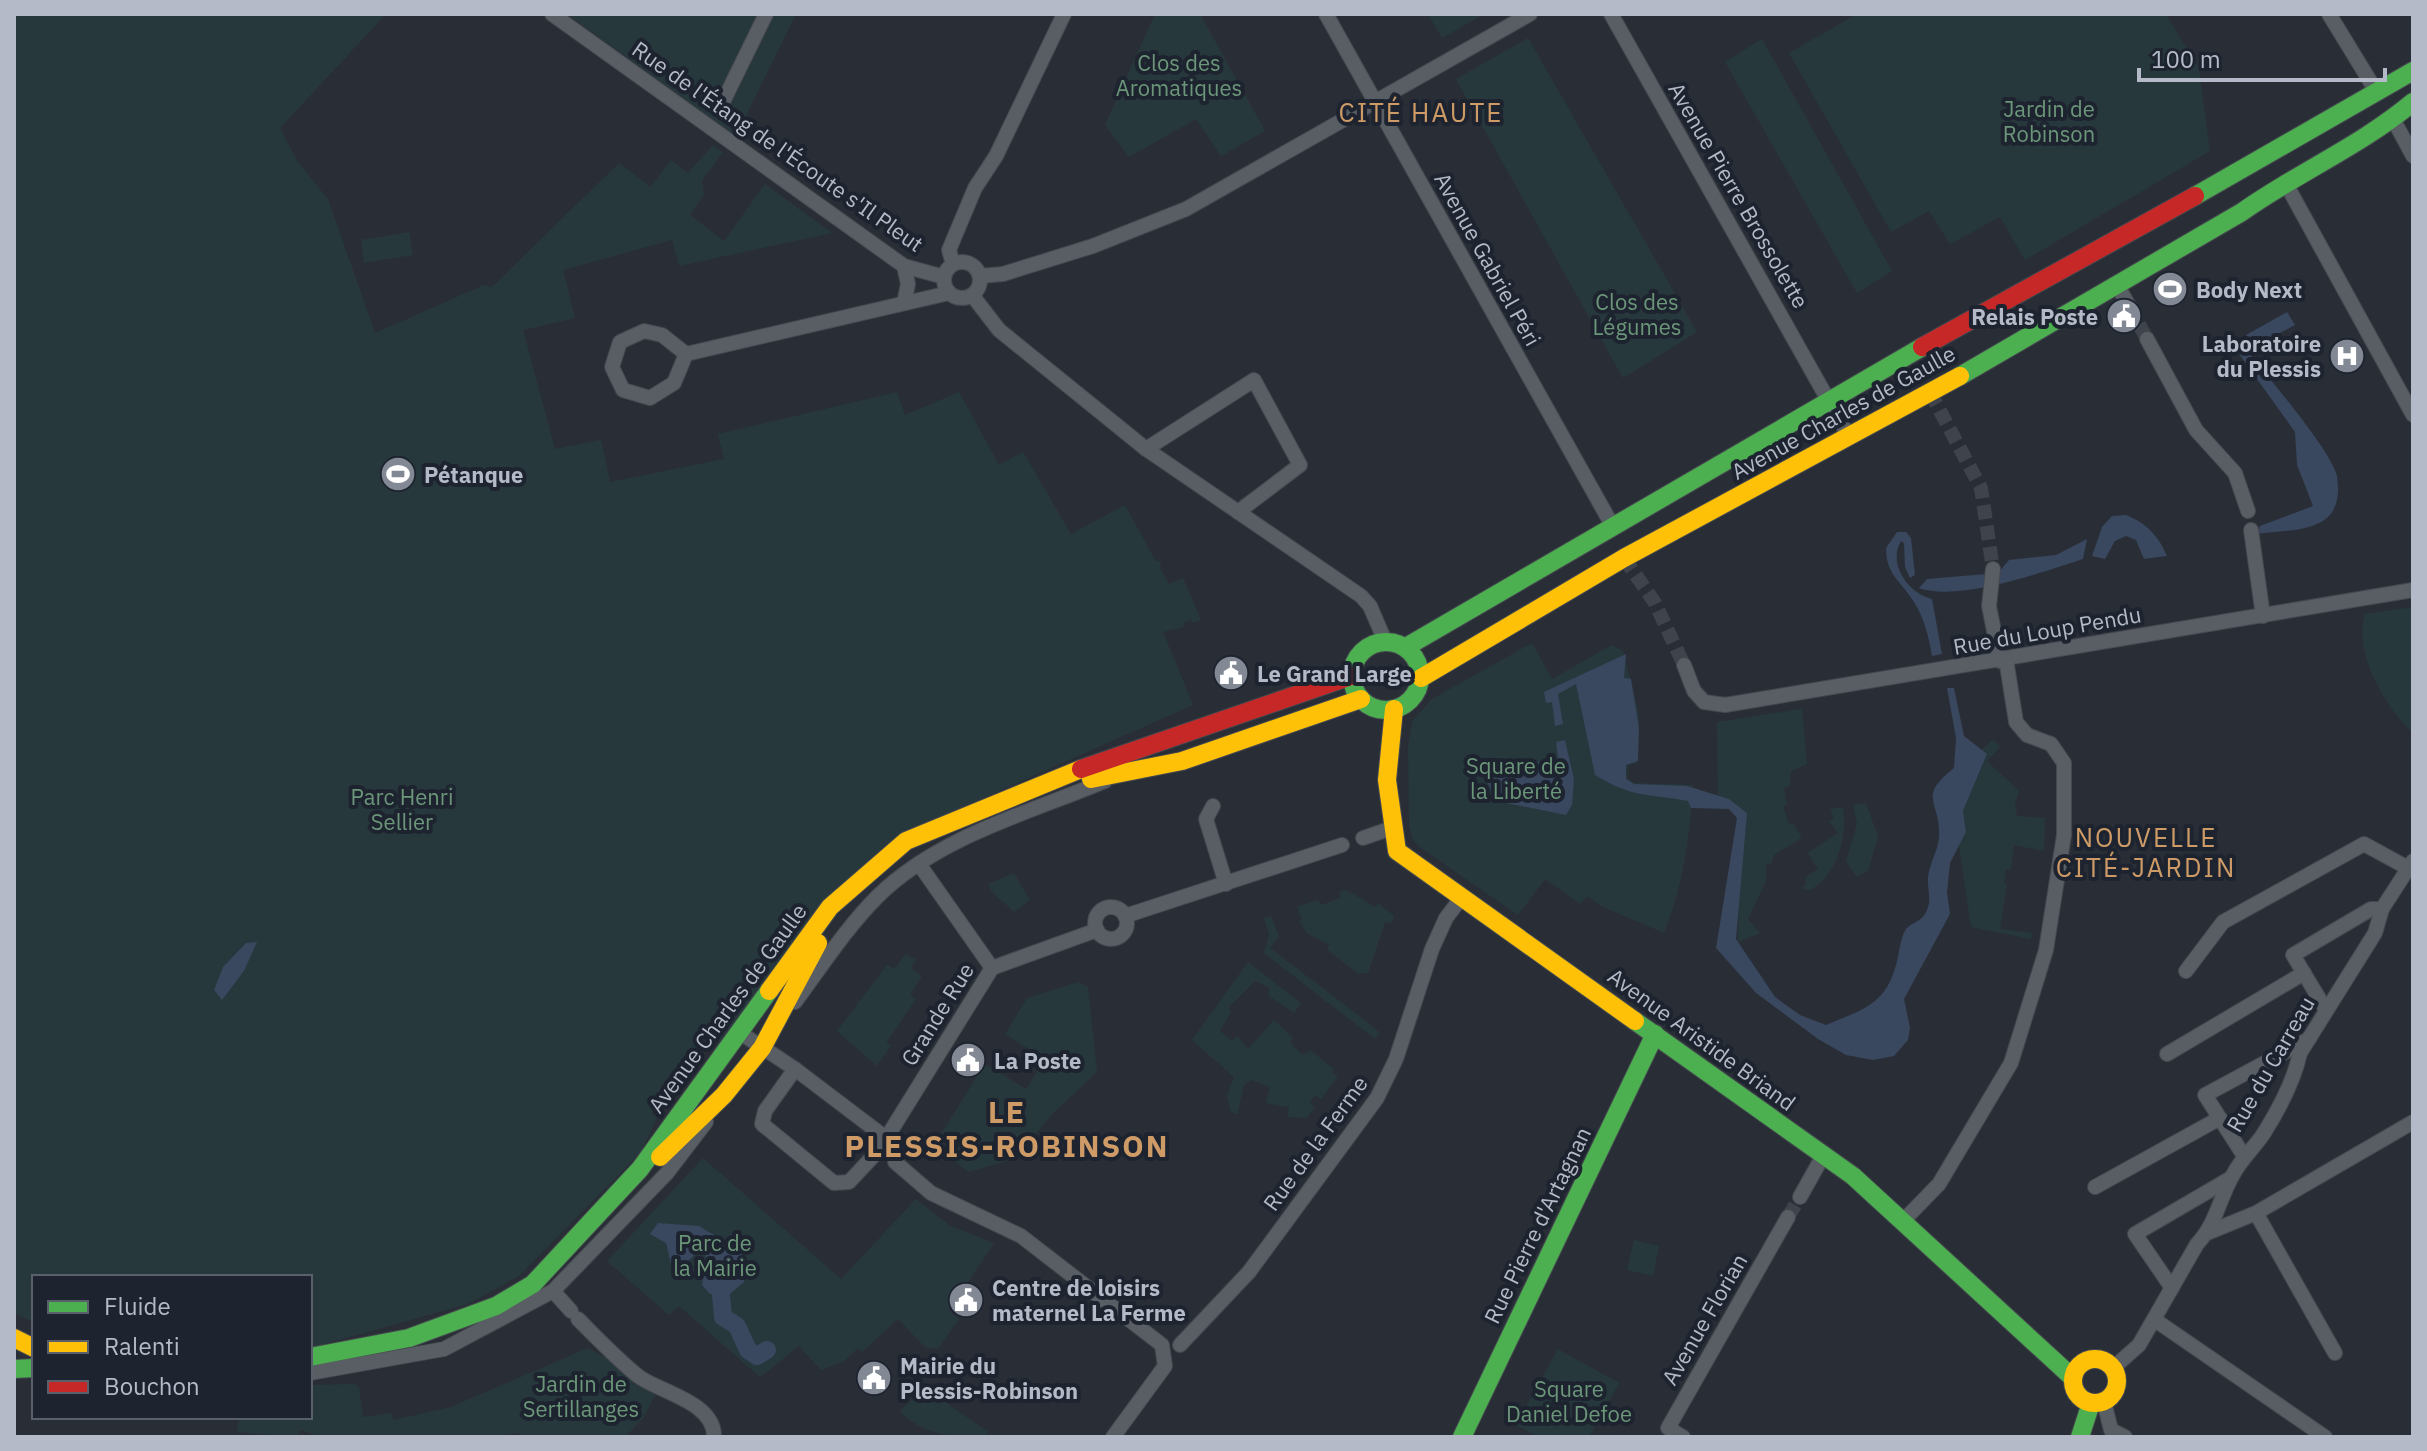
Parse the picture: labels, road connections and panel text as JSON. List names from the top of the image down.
{
  "streets": {
    "main road": ["Avenue Charles de Gaulle", "Avenue Aristide Briand", "Rue Pierre d'Artagnan"],
    "street": [
      "Rue de l'Étang de l'Écoute s'Il Pleut",
      "Avenue Pierre Brossolette",
      "Avenue Gabriel Péri",
      "Rue du Loup Pendu",
      "Grande Rue",
      "Rue du Carreau",
      "Rue de la Ferme",
      "Avenue Florian"
    ]
  },
  "crossings": [
    ["Avenue Pierre Brossolette", "Avenue Charles de Gaulle"],
    ["Avenue Gabriel Péri", "Avenue Charles de Gaulle"],
    ["Avenue Aristide Briand", "Rue du Carreau"],
    ["Avenue Aristide Briand", "Rue de la Ferme"],
    ["Avenue Aristide Briand", "Rue Pierre d'Artagnan"]
  ],
  "districts": ["CITÉ HAUTE", "NOUVELLE CITÉ-JARDIN", "LE PLESSIS-ROBINSON"],
  "parks": [
    "Clos des Aromatiques",
    "Jardin de Robinson",
    "Clos des Légumes",
    "Square de la Liberté",
    "Parc Henri Sellier",
    "Parc de la Mairie",
    "Jardin de Sertillanges",
    "Square Daniel Defoe"
  ],
  "places": {
    "sports": ["Body Next", "Pétanque"],
    "public building": [
      "Relais Poste",
      "Le Grand Large",
      "La Poste",
      "Centre de loisirs maternel La Ferme",
      "Mairie du Plessis-Robinson"
    ],
    "hospital": ["Laboratoire du Plessis"]
  },
  "legend": ["Fluide", "Ralenti", "Bouchon"],
  "scale_bar": "100 m"
}
